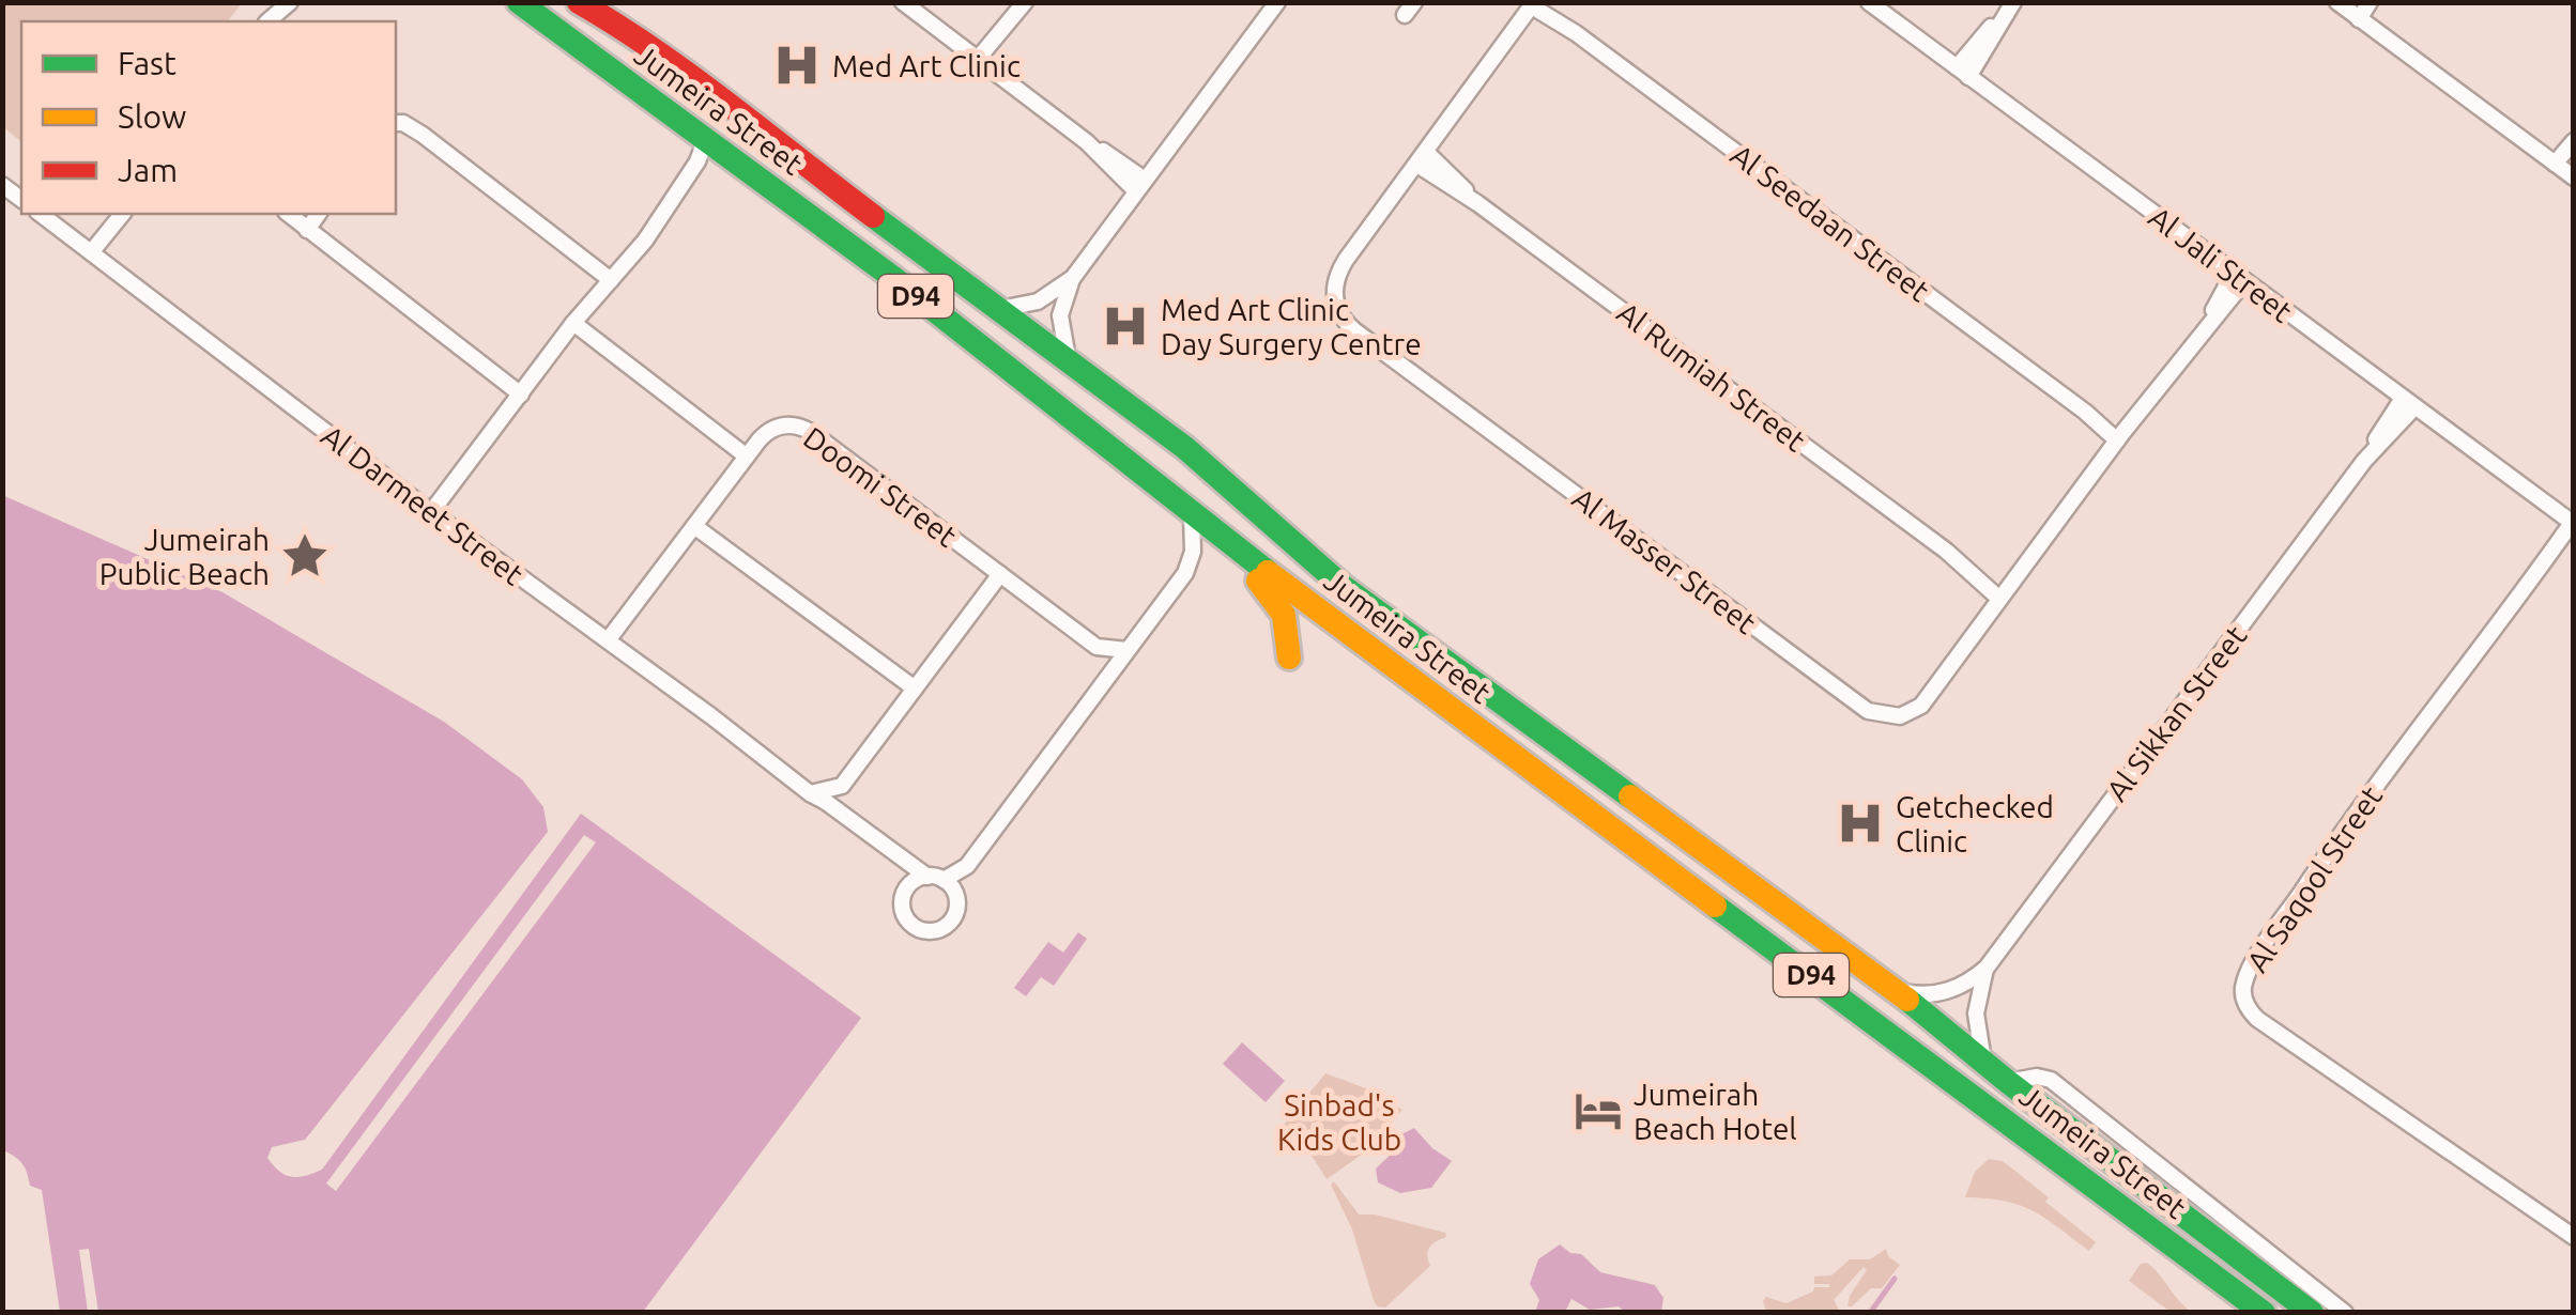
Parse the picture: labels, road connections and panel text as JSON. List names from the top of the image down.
{
  "streets": {
    "main road": ["Jumeira Street", "D94"],
    "street": [
      "Al Seedaan Street",
      "Al Jali Street",
      "Al Rumiah Street",
      "Doomi Street",
      "Al Darmeet Street",
      "Al Masser Street",
      "Al Sikkan Street",
      "Al Saqool Street"
    ]
  },
  "crossings": [
    ["Jumeira Street", "Al Sikkan Street"],
    ["Al Seedaan Street", "Al Masser Street"],
    ["Al Jali Street", "Al Masser Street"],
    ["Al Jali Street", "Al Sikkan Street"],
    ["Al Jali Street", "Al Saqool Street"],
    ["Al Rumiah Street", "Al Masser Street"],
    ["Doomi Street", "Al Darmeet Street"]
  ],
  "parks": ["Sinbad's Kids Club"],
  "places": {
    "hospital": ["Med Art Clinic", "Med Art Clinic Day Surgery Centre", "Getchecked Clinic"],
    "place": ["Jumeirah Public Beach"],
    "hotel": ["Jumeirah Beach Hotel"]
  },
  "legend": ["Fast", "Slow", "Jam"]
}
